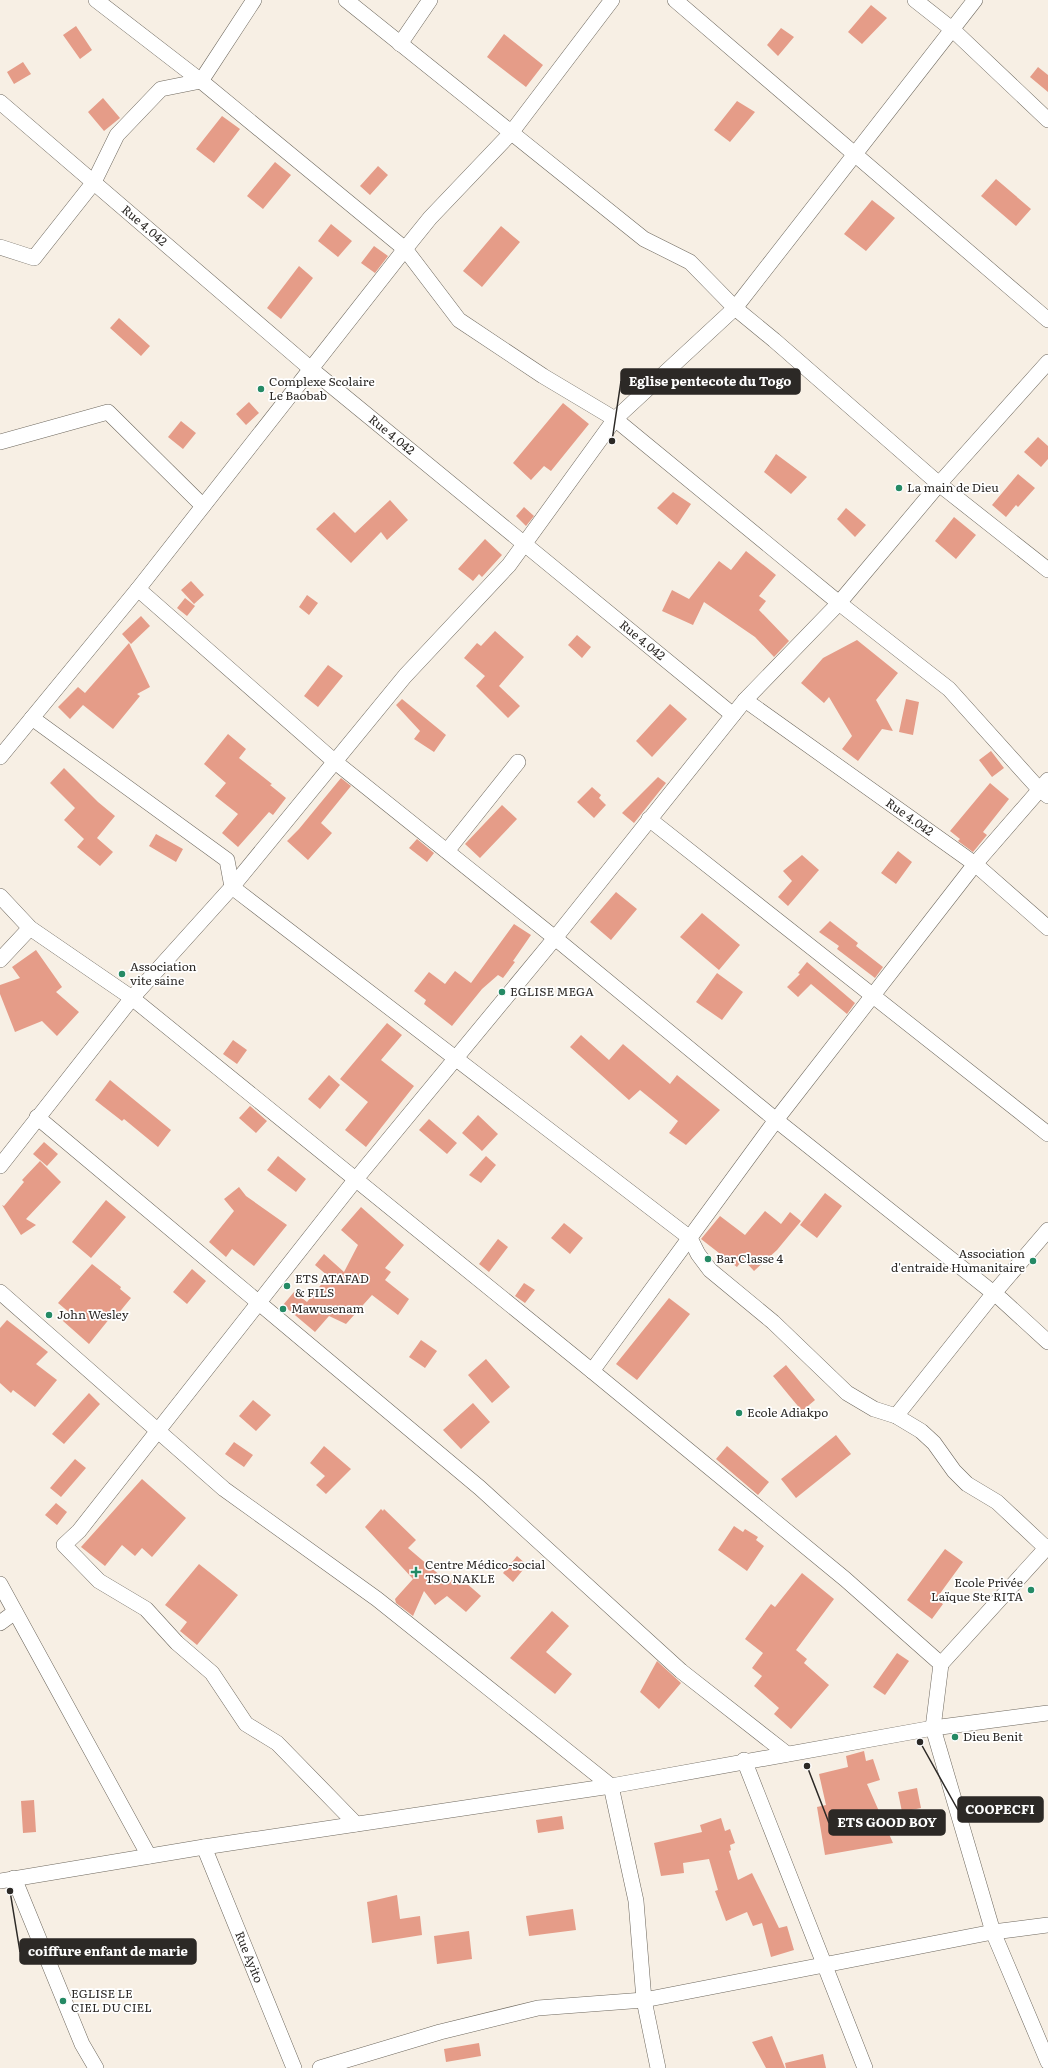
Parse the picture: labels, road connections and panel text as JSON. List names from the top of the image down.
{
  "streets": {
    "street": ["Rue 4.042", "Rue Ayito"]
  },
  "places": {
    "other": [
      "Complexe Scolaire Le Baobab",
      "Eglise pentecote du Togo",
      "La main de Dieu",
      "Association vite saine",
      "EGLISE MEGA",
      "Bar Classe 4",
      "Association d'entraide Humanitaire",
      "ETS ATAFAD & FILS",
      "Mawusenam",
      "John Wesley",
      "Ecole Adiakpo",
      "Ecole Privée Laïque Ste RITA",
      "Dieu Benit",
      "COOPECFI",
      "ETS GOOD BOY",
      "coiffure enfant de marie",
      "EGLISE LE CIEL DU CIEL"
    ],
    "health": ["Centre Médico-social TSO NAKLE"]
  }
}
